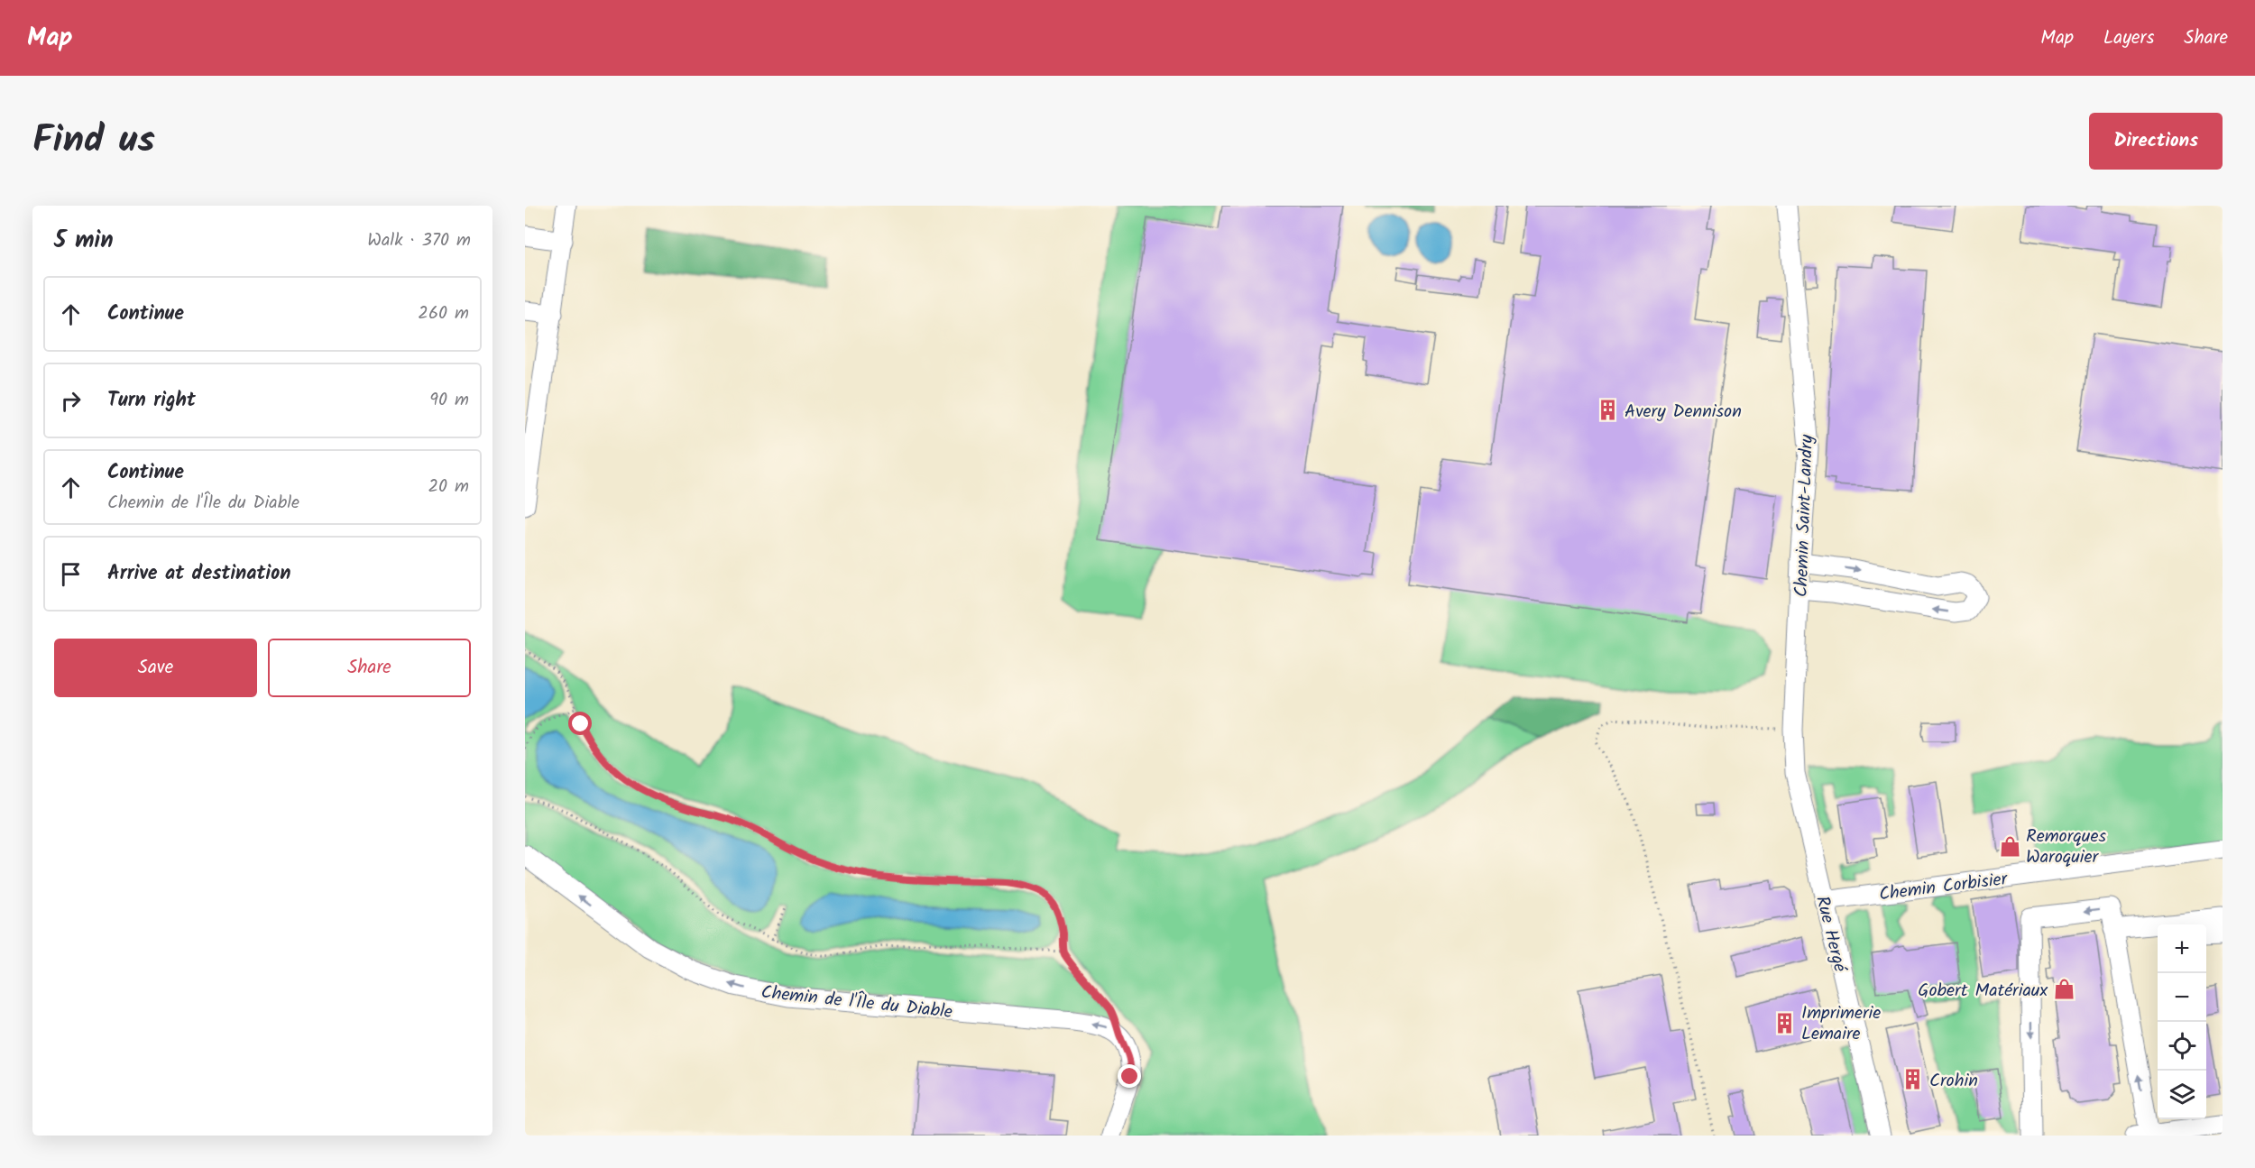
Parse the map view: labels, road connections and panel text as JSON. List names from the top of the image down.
{
  "streets": {
    "street": [
      "Chemin Saint-Landry",
      "Chemin Corbisier",
      "Rue Hergé",
      "Chemin de l'Île du Diable"
    ]
  },
  "crossings": [
    ["Chemin Saint-Landry", "Rue Hergé"],
    ["Chemin Corbisier", "Rue Hergé"]
  ],
  "one_way": ["Chemin de l'Île du Diable"],
  "places": {
    "building": ["Avery Dennison", "Imprimerie Lemaire", "Crohin"],
    "shop": ["Remorques Waroquier", "Gobert Matériaux"]
  },
  "page": {
    "header": "Map",
    "nav": ["Map", "Layers", "Share"],
    "title": "Find us",
    "buttons": [
      "Directions",
      ["Save", "Share"]
    ],
    "heading": ["5 min", "Walk · 370 m"],
    "list": [
      ["Continue", "260 m"],
      ["Turn right", "90 m"],
      ["Continue", "Chemin de l'Île du Diable", "20 m"],
      "Arrive at destination"
    ],
    "map_buttons": ["+", "−"]
  }
}
